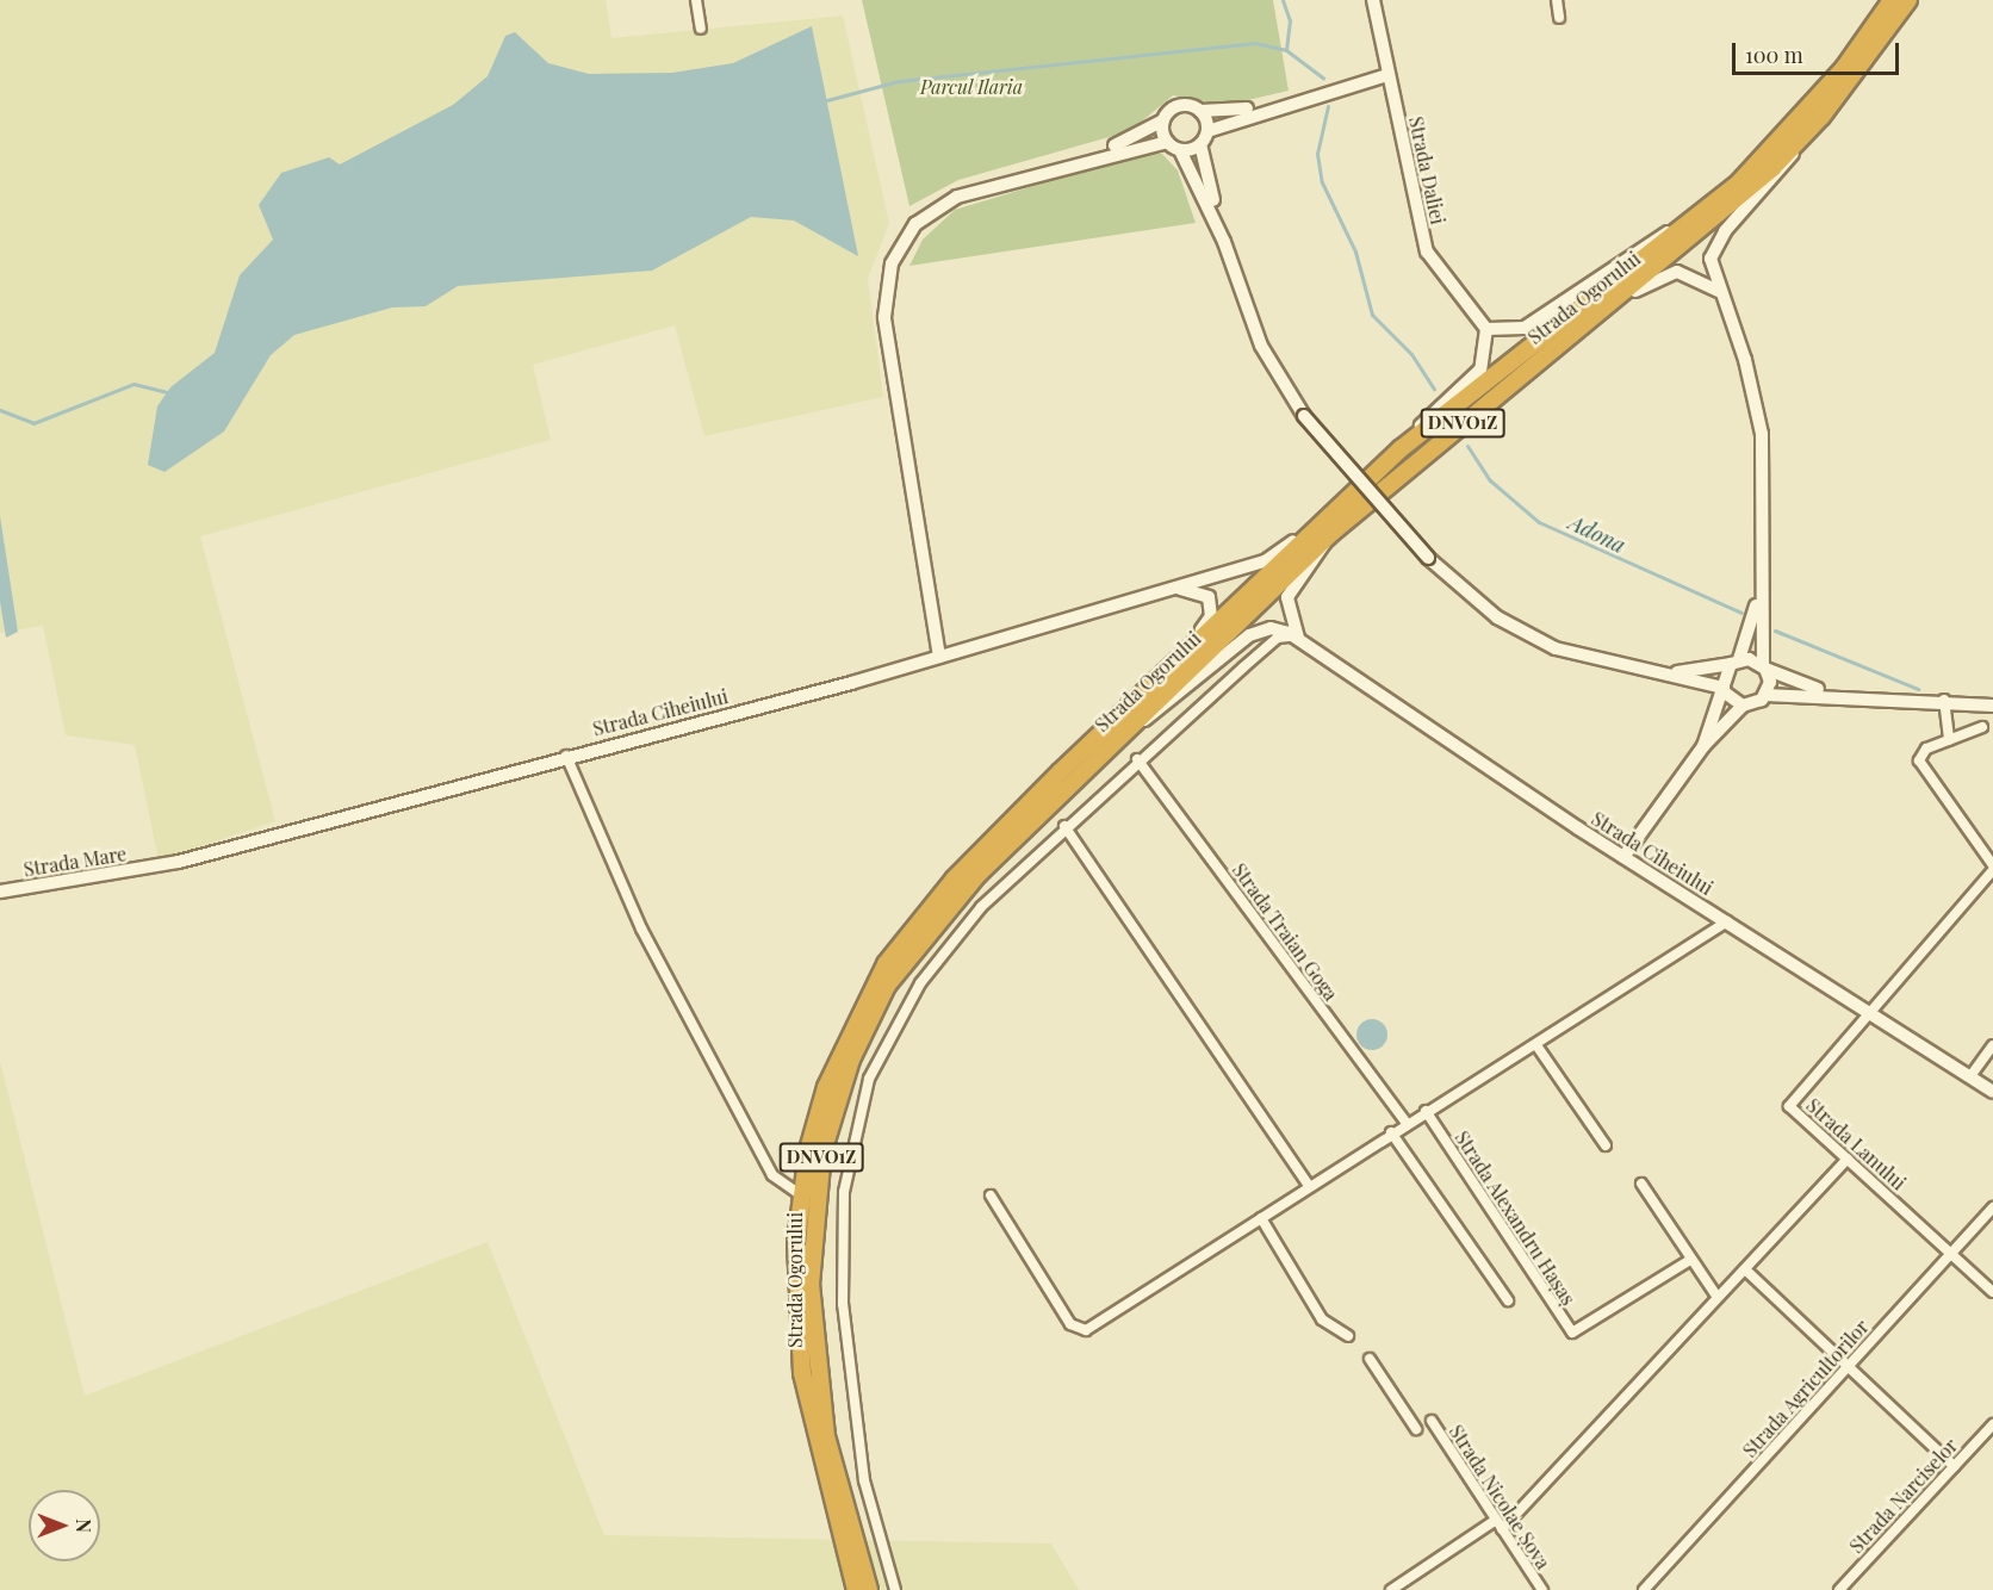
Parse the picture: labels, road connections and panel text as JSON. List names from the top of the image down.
{
  "streets": {
    "highway": ["Strada Ogorului", "DNVO1Z"],
    "street": [
      "Strada Daliei",
      "Strada Ciheiului",
      "Strada Mare",
      "Strada Traian Goga",
      "Strada Lanului",
      "Strada Alexandru Hașaș",
      "Strada Agricultorilor",
      "Strada Narciselor",
      "Strada Nicolae Șova"
    ]
  },
  "crossings": [
    ["Strada Ogorului", "Strada Ciheiului"],
    ["Strada Ciheiului", "Strada Mare"],
    ["Strada Ciheiului", "Strada Lanului"],
    ["Strada Lanului", "Strada Agricultorilor"]
  ],
  "water": ["Adona"],
  "parks": ["Parcul Ilaria"],
  "scale_bar": "100 m",
  "north": "right"
}
